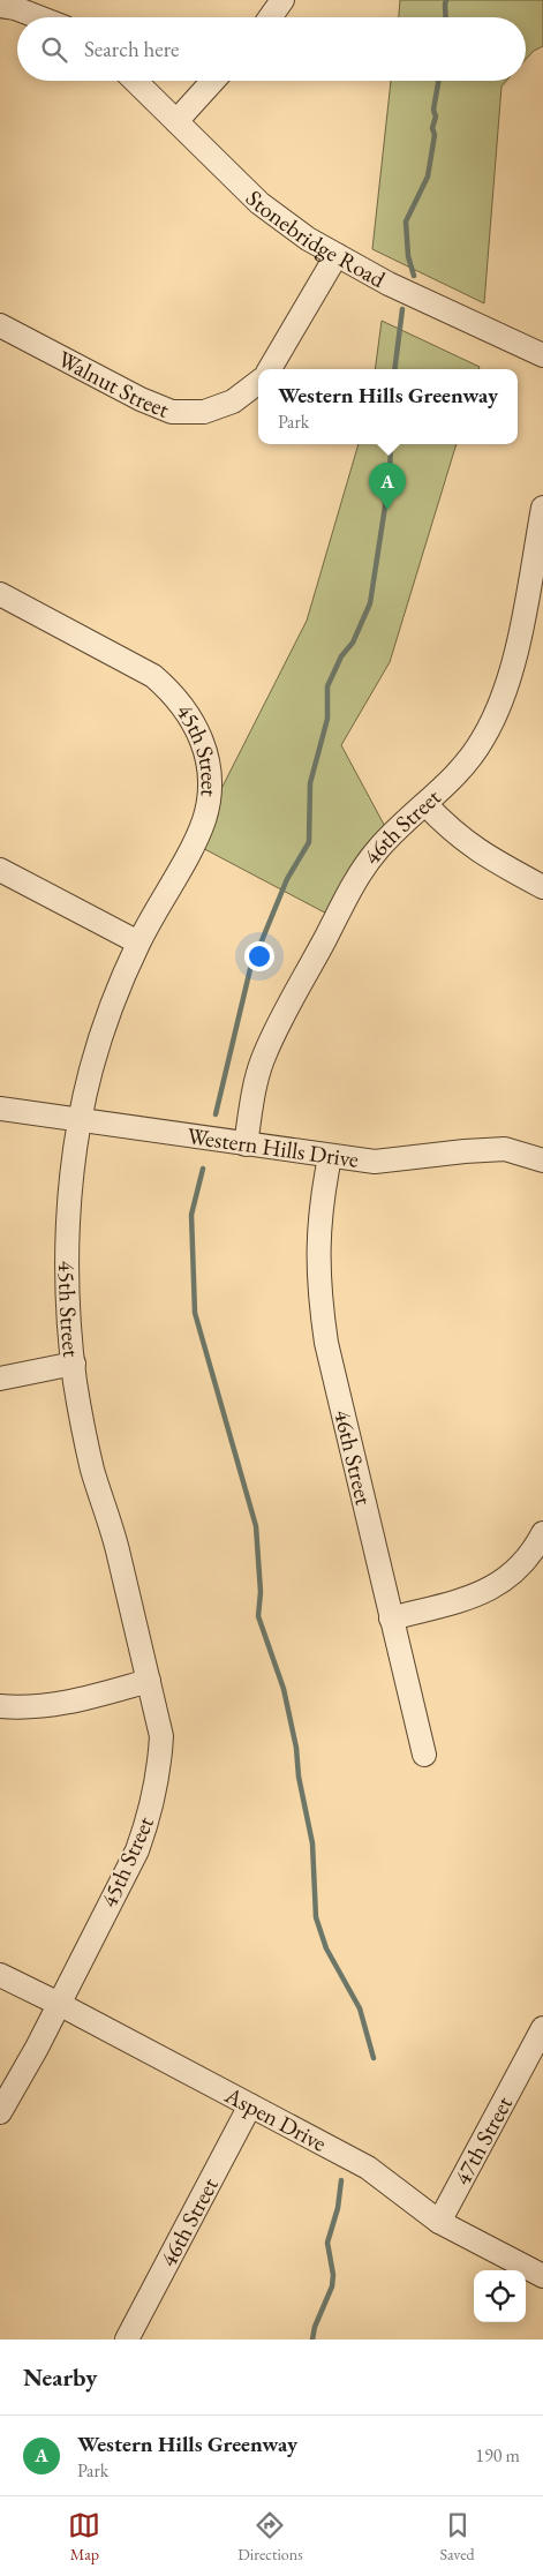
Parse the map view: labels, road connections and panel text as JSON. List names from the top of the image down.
{
  "streets": {
    "street": [
      "Stonebridge Road",
      "Walnut Street",
      "45th Street",
      "46th Street",
      "Western Hills Drive",
      "Aspen Drive",
      "47th Street"
    ]
  },
  "crossings": [
    ["45th Street", "Western Hills Drive"],
    ["45th Street", "Aspen Drive"],
    ["46th Street", "Western Hills Drive"],
    ["46th Street", "Aspen Drive"],
    ["Aspen Drive", "47th Street"]
  ],
  "page": {
    "search": "Search here",
    "popup": ["Western Hills Greenway", "Park"],
    "pins": "A",
    "heading": "Nearby",
    "list": [
      {
        "mark": "A",
        "name": "Western Hills Greenway",
        "note": "Park",
        "value": "190 m"
      }
    ],
    "nav": ["Map", "Directions", "Saved"]
  }
}
